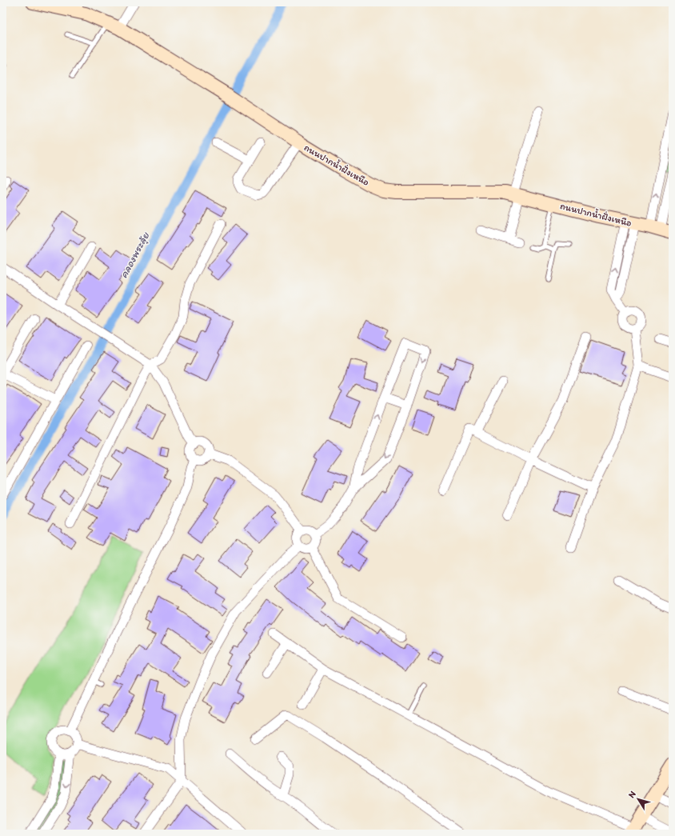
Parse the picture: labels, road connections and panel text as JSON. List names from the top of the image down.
{
  "streets": {
    "street": ["ถนนปากน้ำฝั่งเหนือ"]
  },
  "water": ["คลองพระลุ้ย"],
  "north": "top left"
}
